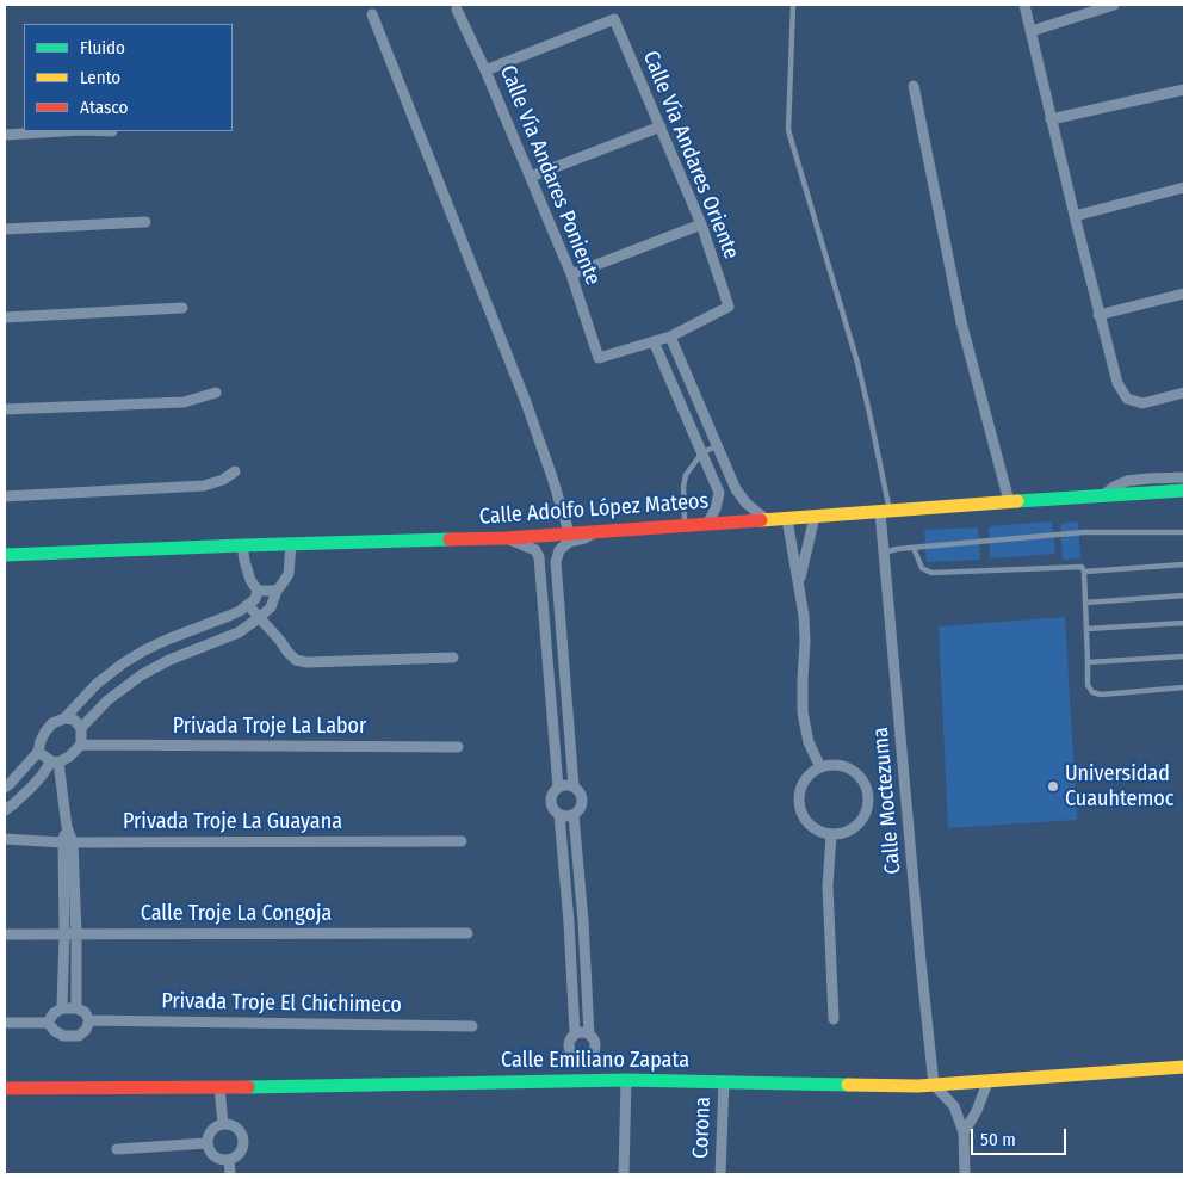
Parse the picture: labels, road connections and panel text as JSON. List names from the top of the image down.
{
  "streets": {
    "street": [
      "Calle Vía Andares Oriente",
      "Calle Vía Andares Poniente",
      "Calle Adolfo López Mateos",
      "Privada Troje La Labor",
      "Calle Moctezuma",
      "Privada Troje La Guayana",
      "Calle Troje La Congoja",
      "Privada Troje El Chichimeco",
      "Calle Emiliano Zapata",
      "Corona"
    ]
  },
  "crossings": [
    ["Calle Vía Andares Oriente", "Calle Vía Andares Poniente"],
    ["Calle Adolfo López Mateos", "Calle Moctezuma"],
    ["Calle Moctezuma", "Calle Emiliano Zapata"],
    ["Calle Emiliano Zapata", "Corona"]
  ],
  "places": ["Universidad Cuauhtemoc"],
  "legend": ["Fluido", "Lento", "Atasco"],
  "scale_bar": "50 m"
}
